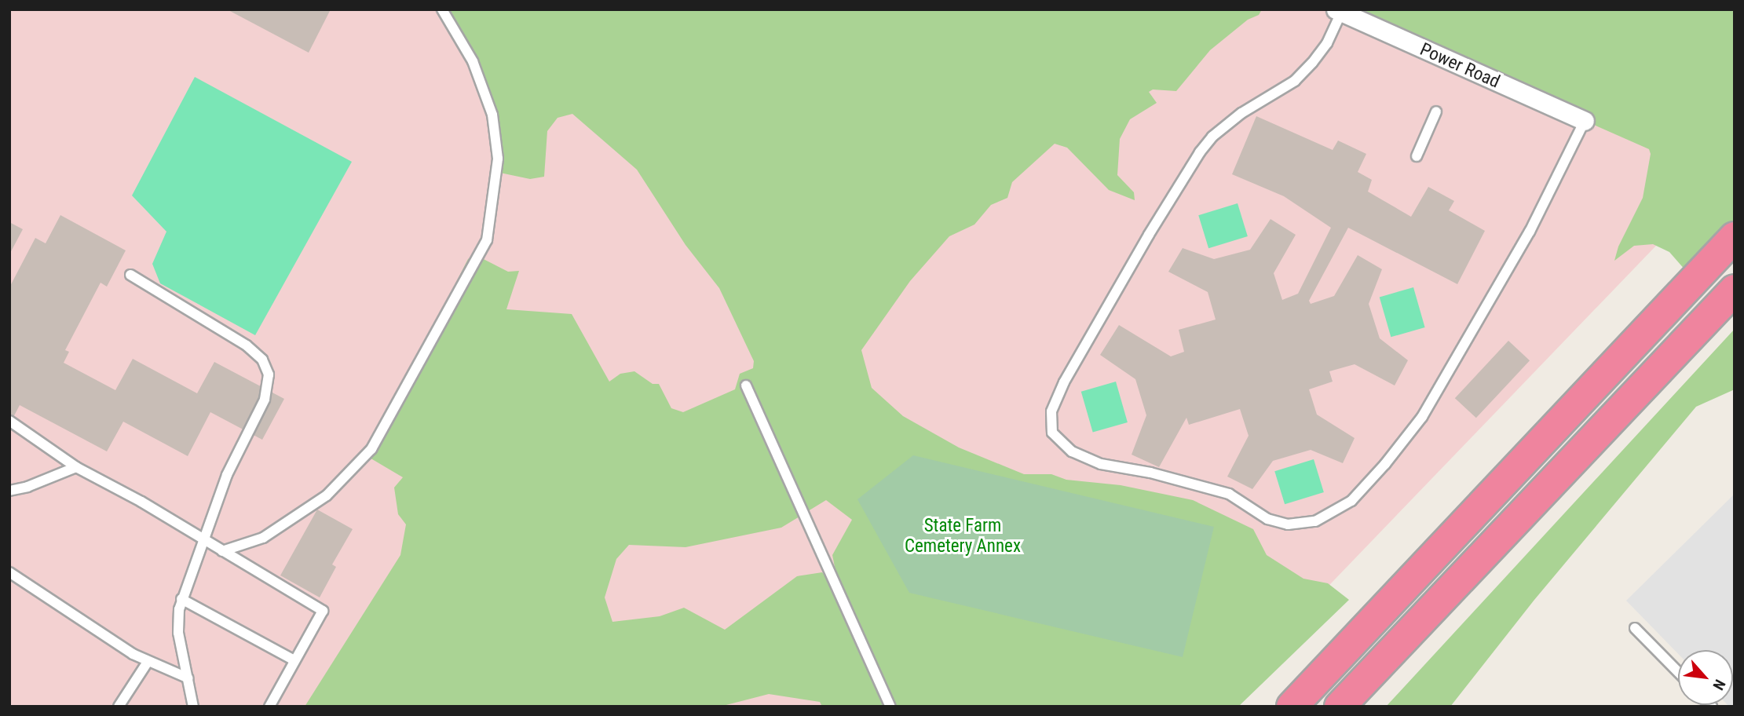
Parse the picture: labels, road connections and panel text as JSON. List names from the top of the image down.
{
  "streets": {
    "street": ["Power Road"]
  },
  "parks": ["State Farm Cemetery Annex"],
  "north": "bottom right"
}
